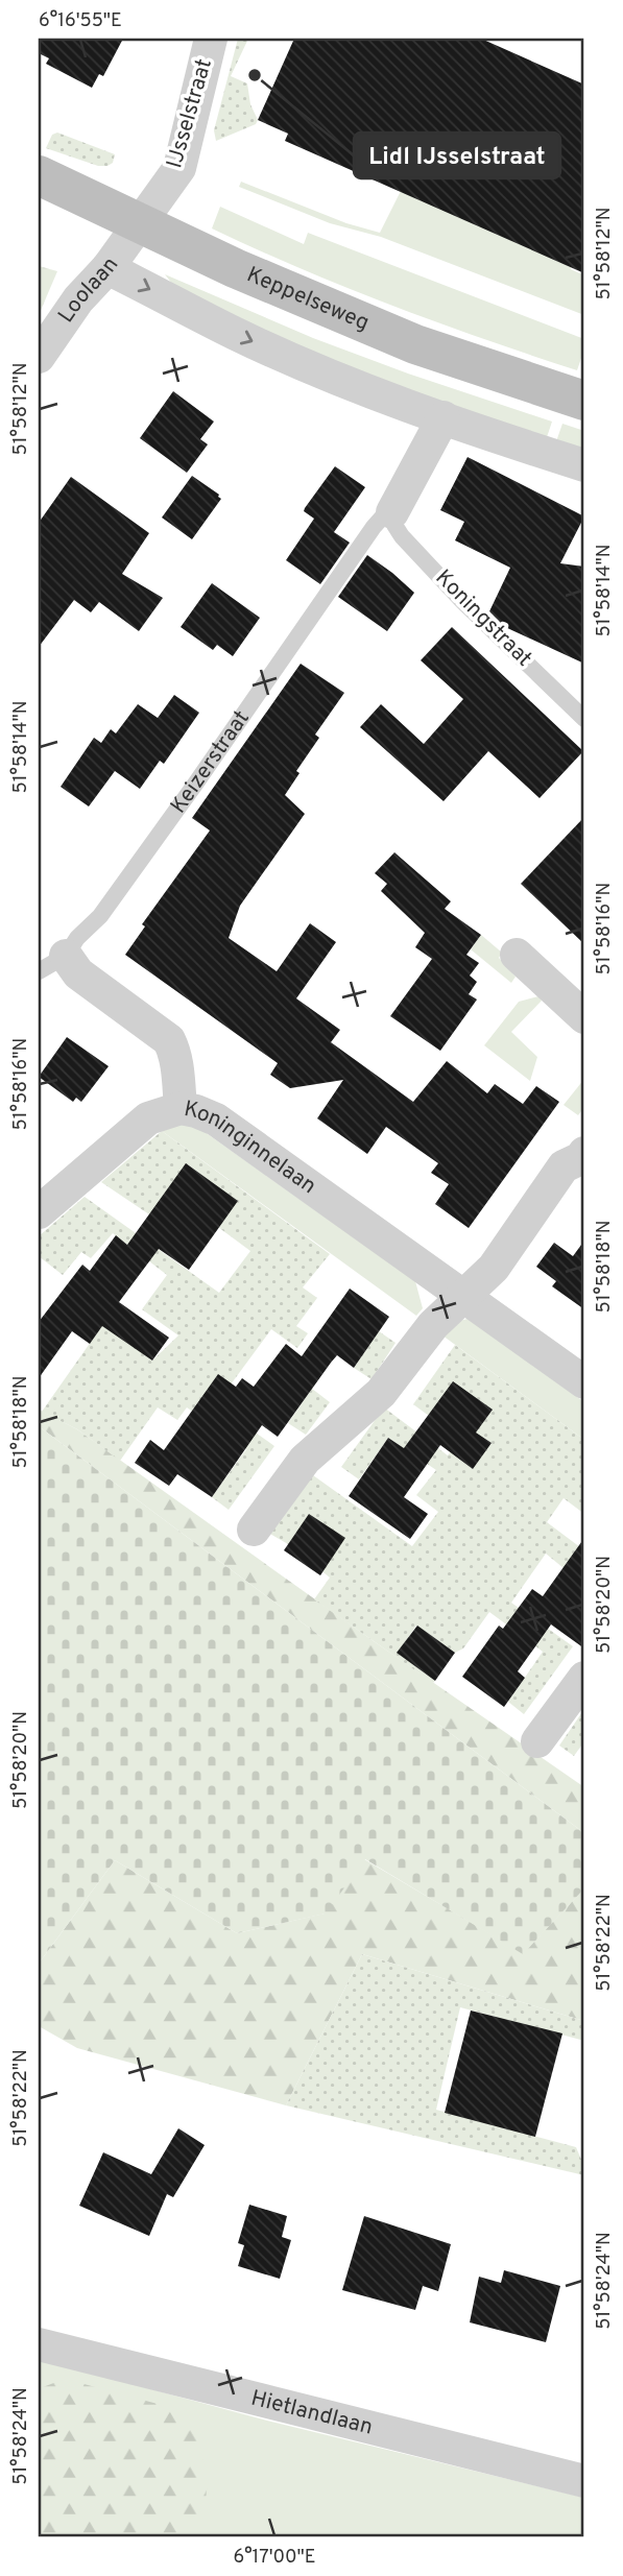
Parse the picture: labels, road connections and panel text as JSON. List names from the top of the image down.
{
  "streets": {
    "main road": ["Keppelseweg"],
    "street": [
      "IJsselstraat",
      "Loolaan",
      "Keizerstraat",
      "Koninginnelaan",
      "Hietlandlaan"
    ],
    "lane": ["Koningstraat"]
  },
  "crossings": [
    ["IJsselstraat", "Loolaan"],
    ["IJsselstraat", "Keppelseweg"],
    ["Loolaan", "Keppelseweg"],
    ["Koningstraat", "Keizerstraat"],
    ["Keizerstraat", "Koninginnelaan"]
  ],
  "places": ["Lidl IJsselstraat"],
  "coordinates": [
    "6°16'55\"E",
    "51°58'12\"N",
    "51°58'14\"N",
    "51°58'16\"N",
    "51°58'18\"N",
    "51°58'20\"N",
    "51°58'22\"N",
    "51°58'24\"N",
    "6°17'00\"E"
  ]
}
